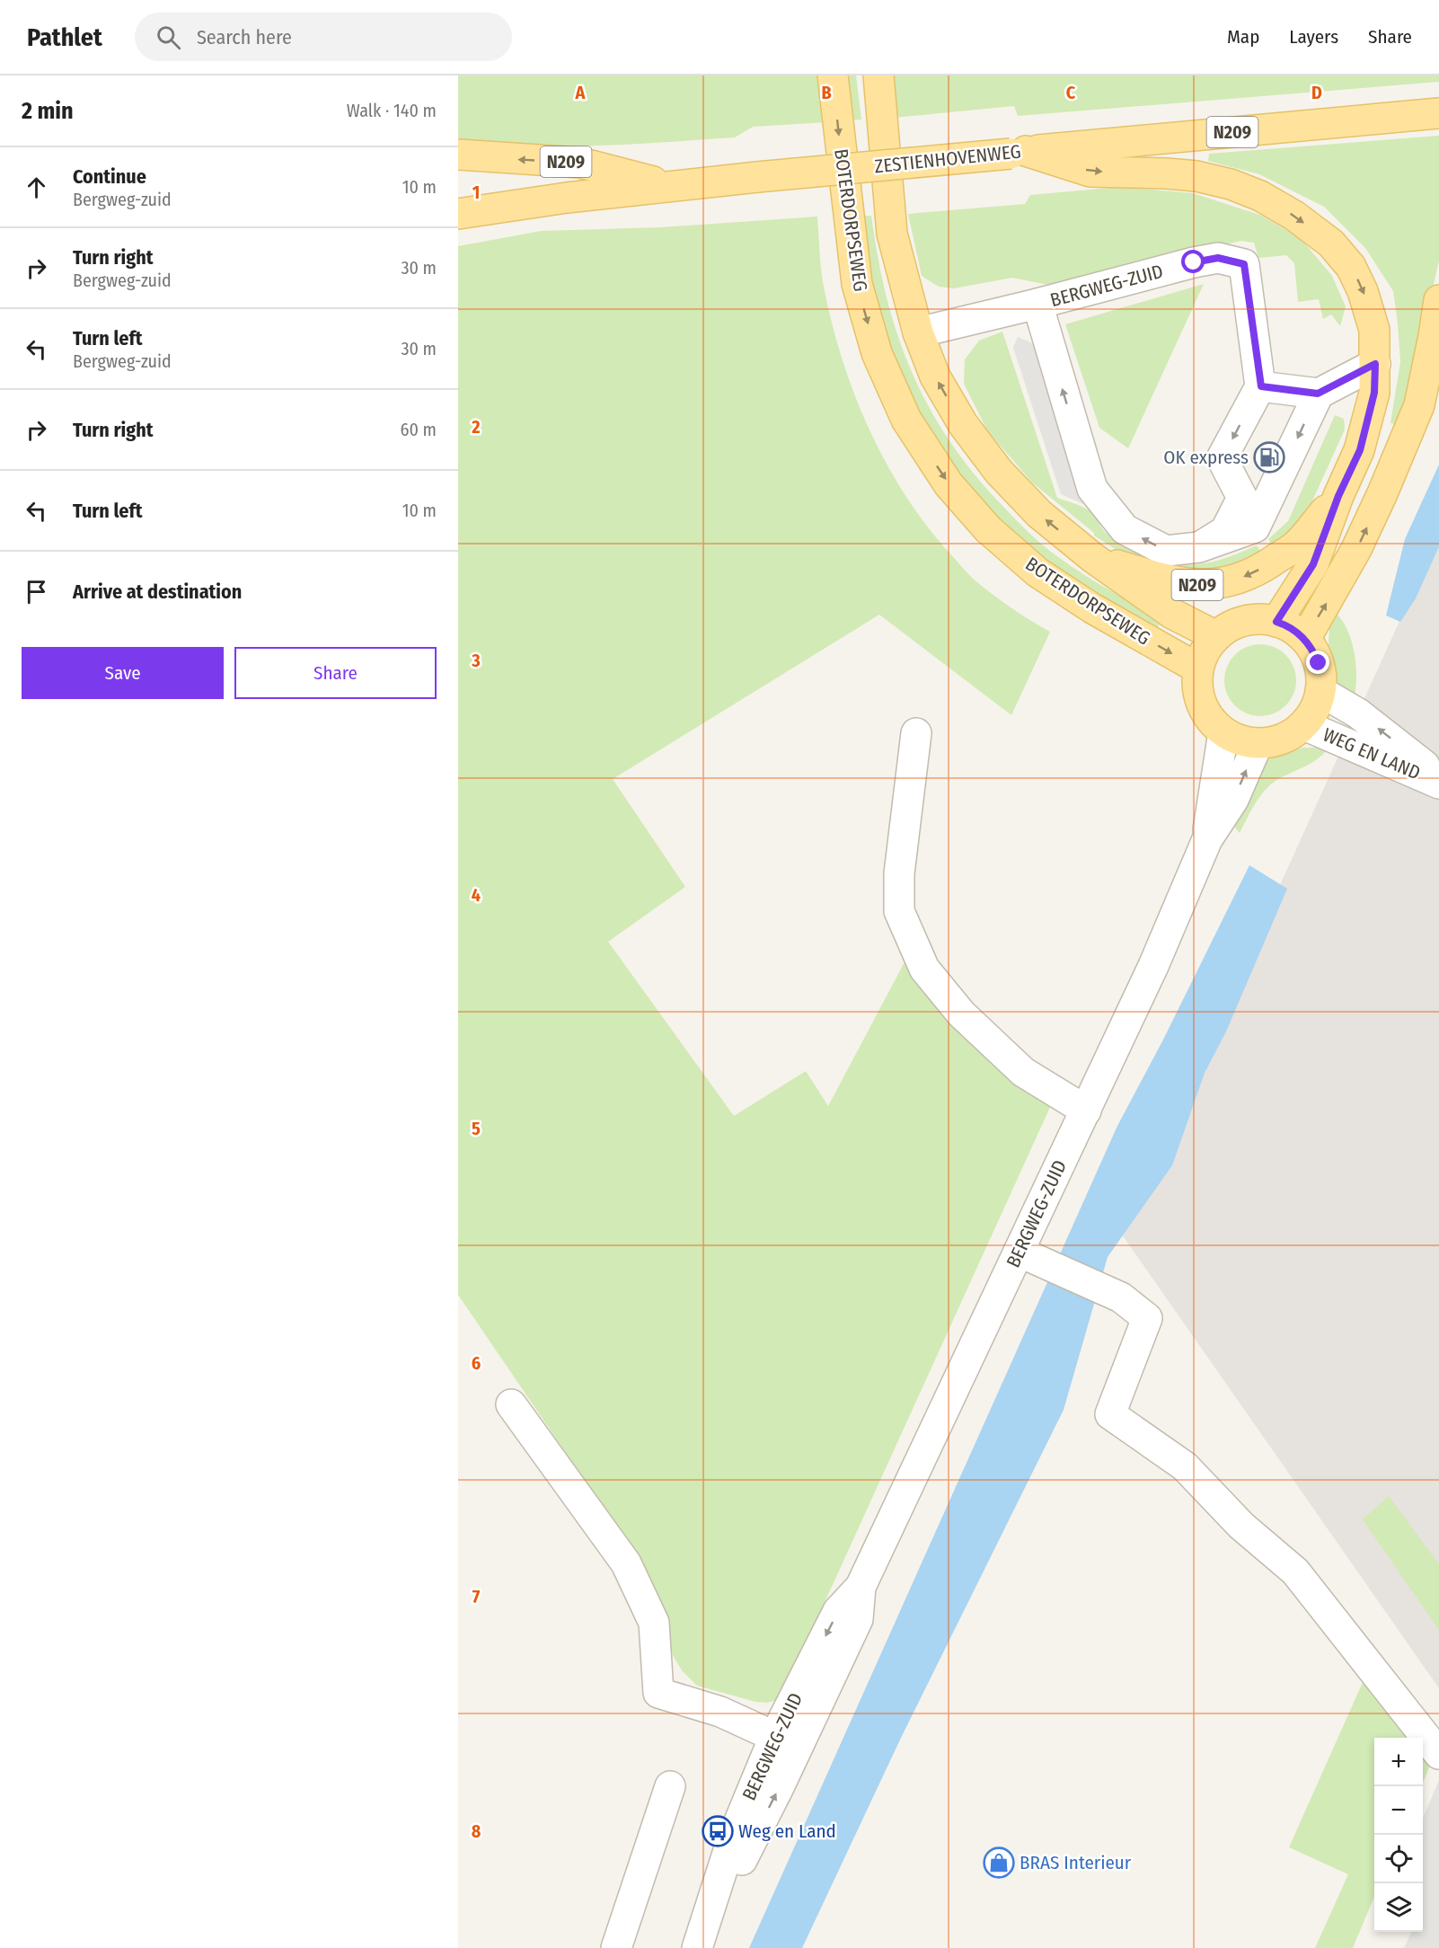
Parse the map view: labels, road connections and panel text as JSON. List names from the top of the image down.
{
  "streets": {
    "main road": ["N209", "ZESTIENHOVENWEG", "BOTERDORPSEWEG"],
    "street": ["BERGWEG-ZUID", "WEG EN LAND"]
  },
  "crossings": [
    ["N209", "ZESTIENHOVENWEG"],
    ["N209", "BOTERDORPSEWEG"],
    ["N209", "BERGWEG-ZUID"],
    ["N209", "WEG EN LAND"],
    ["BOTERDORPSEWEG", "BERGWEG-ZUID"],
    ["BOTERDORPSEWEG", "WEG EN LAND"],
    ["BERGWEG-ZUID", "WEG EN LAND"]
  ],
  "places": {
    "fuel station": ["OK express"],
    "bus stop": ["Weg en Land"],
    "shop": ["BRAS Interieur"]
  },
  "page": {
    "header": "Pathlet",
    "search": "Search here",
    "nav": ["Map", "Layers", "Share"],
    "heading": ["2 min", "Walk · 140 m"],
    "list": [
      ["Continue", "Bergweg-zuid", "10 m"],
      ["Turn right", "Bergweg-zuid", "30 m"],
      ["Turn left", "Bergweg-zuid", "30 m"],
      ["Turn right", "60 m"],
      ["Turn left", "10 m"],
      "Arrive at destination"
    ],
    "buttons": ["Save", "Share"],
    "map_buttons": ["+", "−"]
  },
  "grid": {
    "columns": [
      "A",
      "B",
      "C",
      "D"
    ],
    "rows": [
      "1",
      "2",
      "3",
      "4",
      "5",
      "6",
      "7",
      "8"
    ]
  }
}
